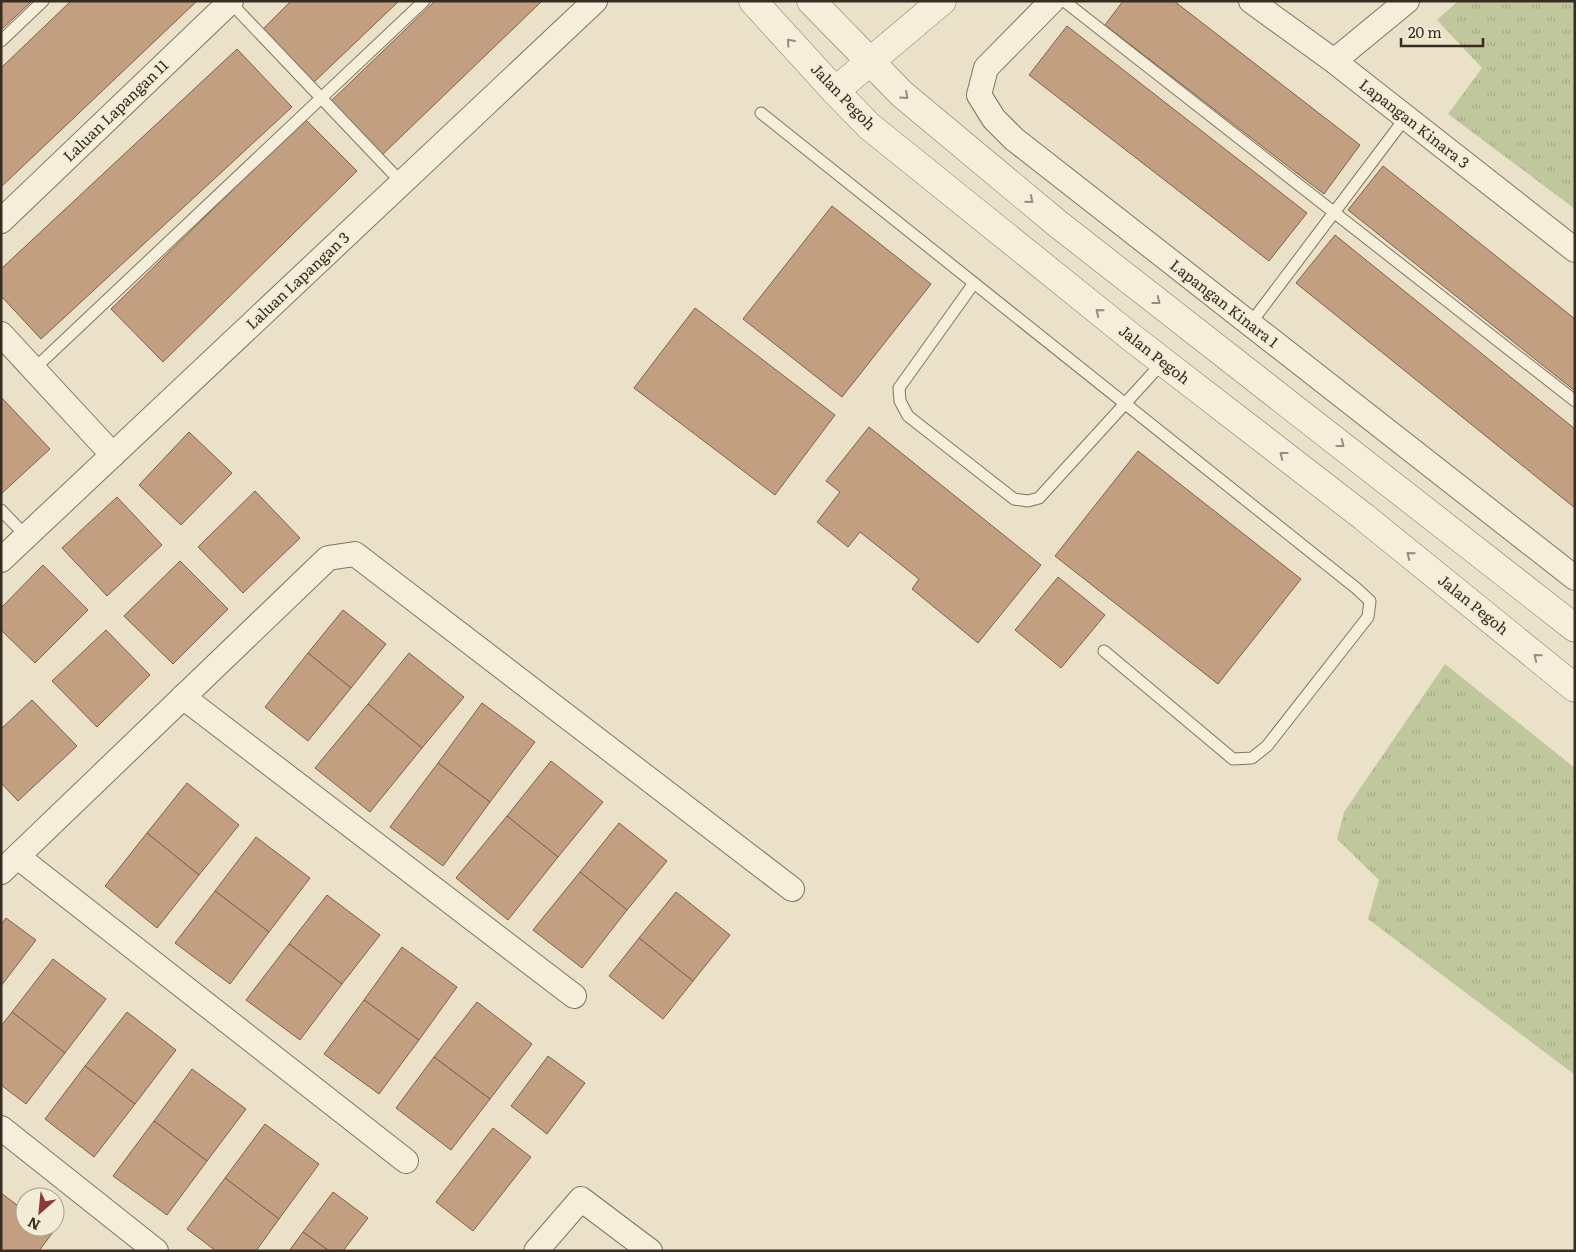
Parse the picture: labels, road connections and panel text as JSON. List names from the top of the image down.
{
  "streets": {
    "street": [
      "Jalan Pegoh",
      "Laluan Lapangan 11",
      "Lapangan Kinara 3",
      "Laluan Lapangan 3",
      "Lapangan Kinara 1"
    ]
  },
  "scale_bar": "20 m",
  "north": "bottom left"
}
